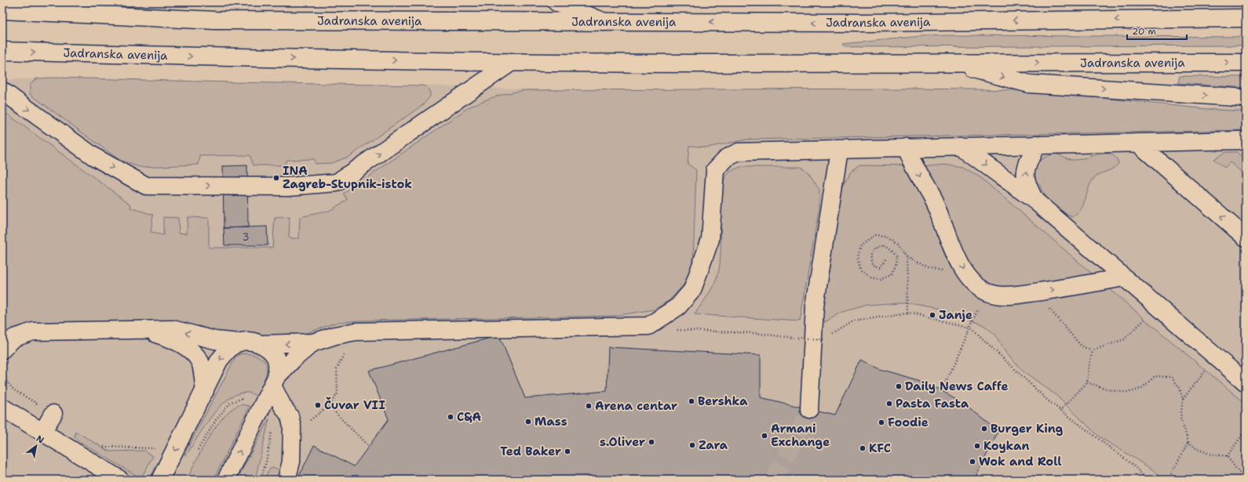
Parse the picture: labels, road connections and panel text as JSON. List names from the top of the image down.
{
  "streets": {
    "main road": ["Jadranska avenija"]
  },
  "places": [
    "INA Zagreb-Stupnik-istok",
    "Janje",
    "Daily News Caffe",
    "Bershka",
    "Pasta Fasta",
    "Čuvar VII",
    "Arena centar",
    "C&A",
    "Mass",
    "Foodie",
    "Burger King",
    "Armani Exchange",
    "s.Oliver",
    "Zara",
    "Koykan",
    "KFC",
    "Ted Baker",
    "Wok and Roll"
  ],
  "house_numbers": ["3"],
  "scale_bar": "20 m",
  "north": "top right"
}
